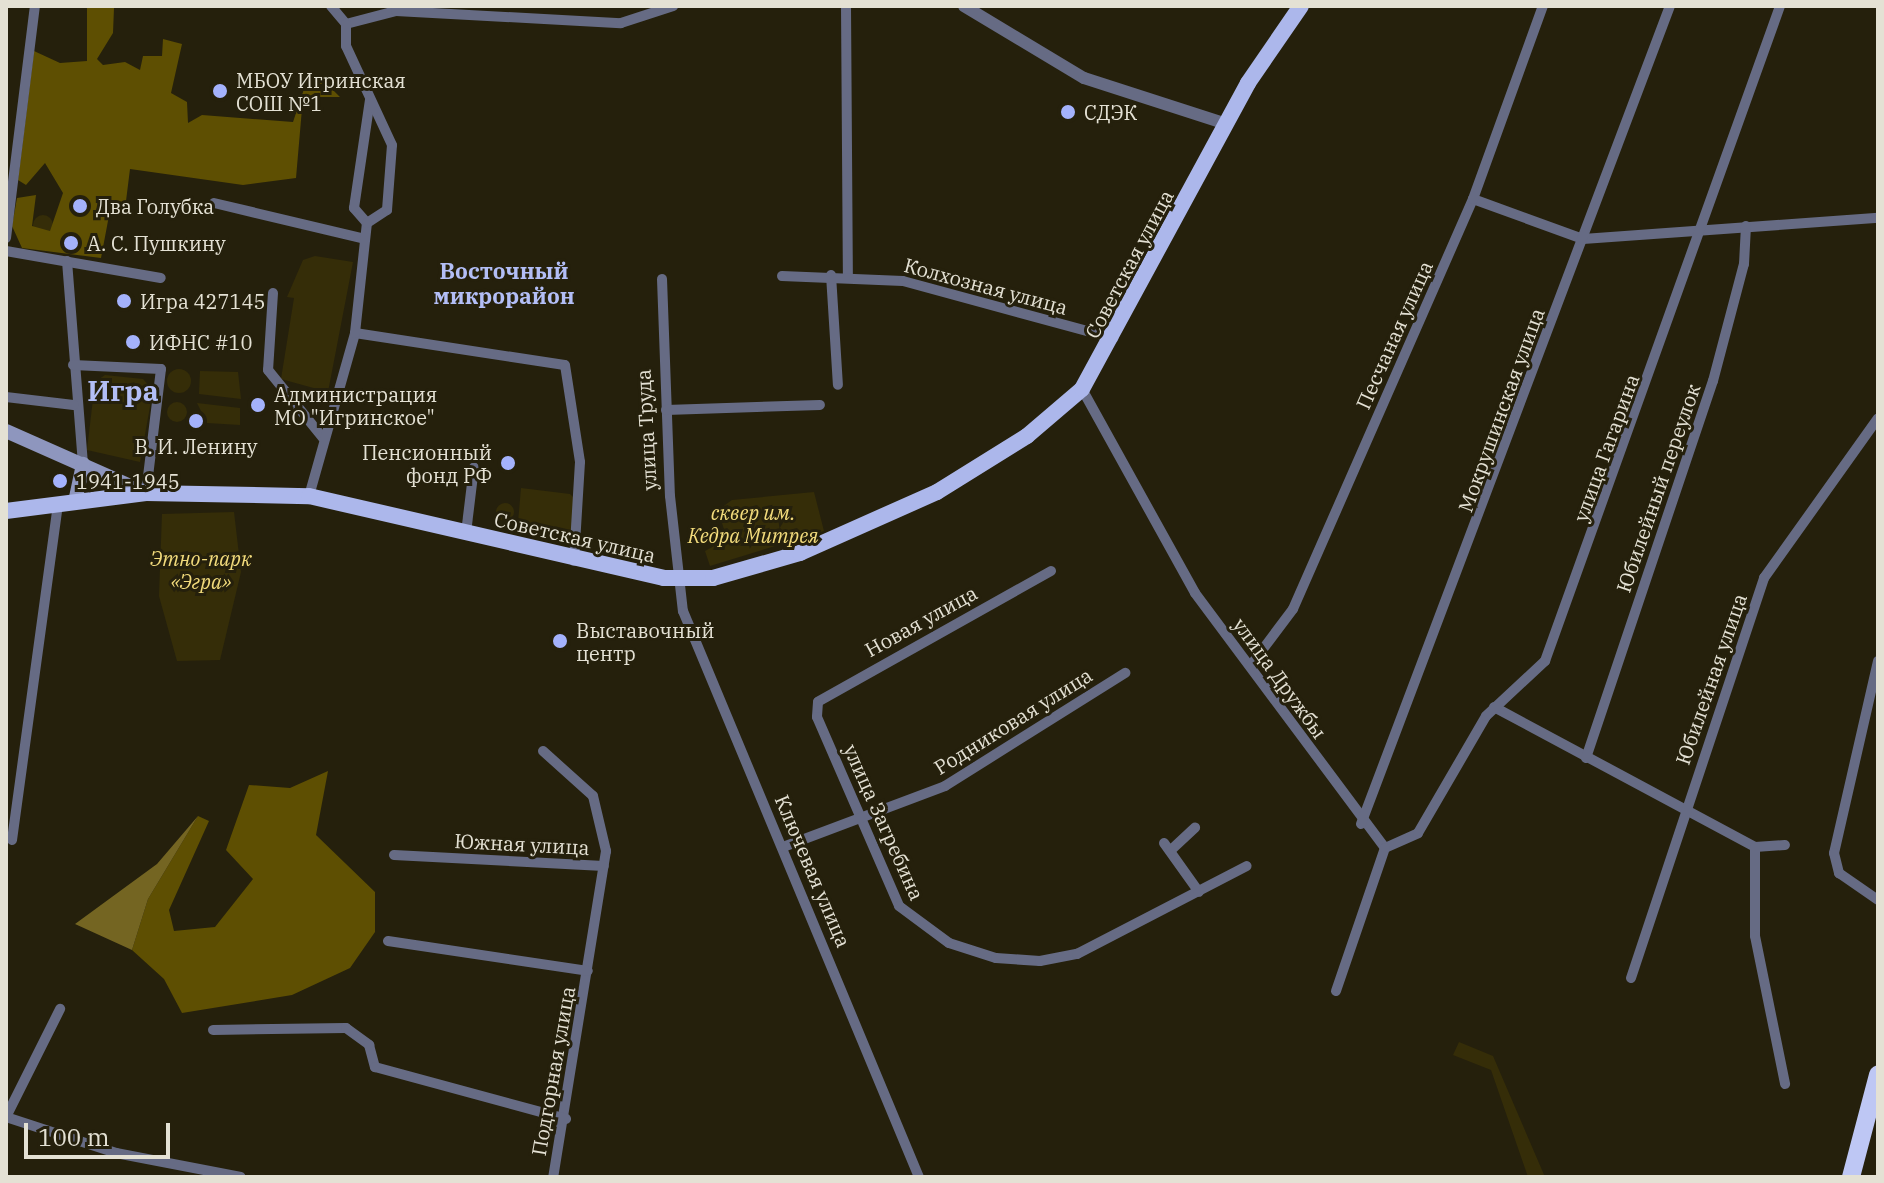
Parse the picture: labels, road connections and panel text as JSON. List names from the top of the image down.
{
  "streets": {
    "main road": ["Советская улица"],
    "street": [
      "Колхозная улица",
      "Песчаная улица",
      "Мокрушинская улица",
      "улица Труда",
      "улица Гагарина",
      "Юбилейный переулок",
      "Новая улица",
      "улица Дружбы",
      "Юбилейная улица",
      "Родниковая улица",
      "улица Загребина",
      "Южная улица",
      "Ключевая улица",
      "Подгорная улица"
    ]
  },
  "crossings": [
    ["Советская улица", "Колхозная улица"],
    ["Советская улица", "улица Труда"],
    ["Советская улица", "улица Дружбы"],
    ["Советская улица", "Ключевая улица"],
    ["Песчаная улица", "улица Дружбы"],
    ["Мокрушинская улица", "улица Дружбы"],
    ["улица Труда", "Ключевая улица"],
    ["улица Гагарина", "улица Дружбы"],
    ["Новая улица", "улица Загребина"],
    ["Родниковая улица", "улица Загребина"],
    ["Родниковая улица", "Ключевая улица"],
    ["Южная улица", "Подгорная улица"]
  ],
  "districts": ["Восточный микрорайон", "Игра"],
  "parks": ["сквер им. Кедра Митрея", "Этно-парк «Эгра»"],
  "places": [
    "МБОУ Игринская СОШ №1",
    "СДЭК",
    "Два Голубка",
    "А. С. Пушкину",
    "Игра 427145",
    "ИФНС #10",
    "Администрация МО \"Игринское\"",
    "В. И. Ленину",
    "Пенсионный фонд РФ",
    "1941-1945",
    "Выставочный центр"
  ],
  "scale_bar": "100 m"
}
